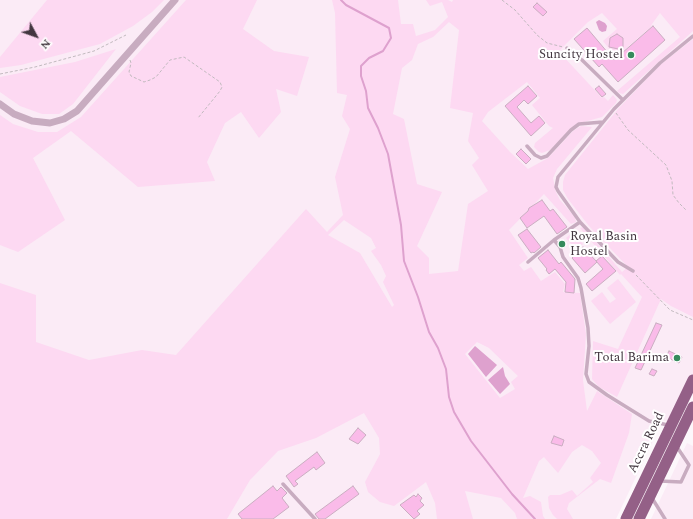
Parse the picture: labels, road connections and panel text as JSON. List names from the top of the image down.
{
  "streets": {
    "highway": ["Accra Road"]
  },
  "places": ["Suncity Hostel", "Royal Basin Hostel", "Total Barima"],
  "north": "bottom right"
}
